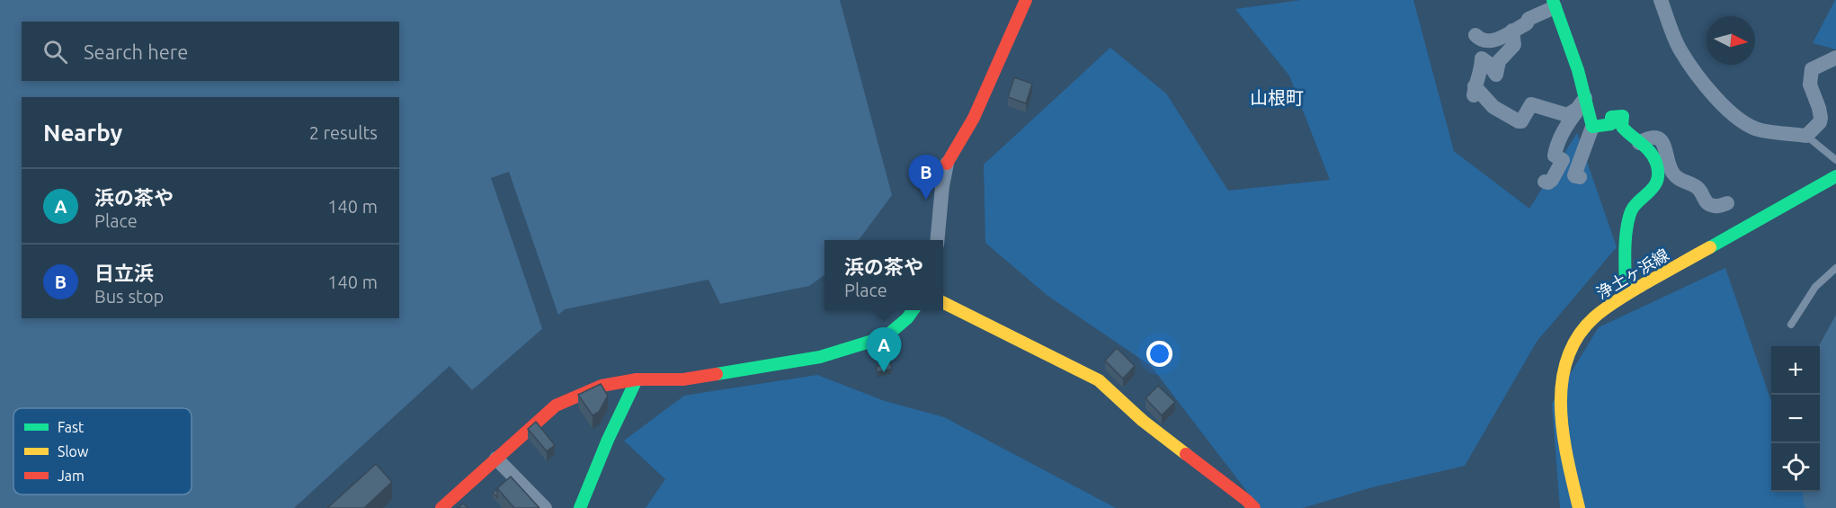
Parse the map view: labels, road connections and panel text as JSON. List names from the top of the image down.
{
  "streets": {
    "street": ["浄土ヶ浜線"]
  },
  "districts": ["山根町"],
  "legend": ["Fast", "Slow", "Jam"],
  "north": "right",
  "page": {
    "search": "Search here",
    "heading": ["Nearby", "2 results"],
    "pins": ["B", "A"],
    "list": [
      {
        "mark": "A",
        "name": "浜の茶や",
        "note": "Place",
        "value": "140 m"
      },
      {
        "mark": "B",
        "name": "日立浜",
        "note": "Bus stop",
        "value": "140 m"
      }
    ],
    "popup": ["浜の茶や", "Place"],
    "map_buttons": ["+", "−"]
  }
}
